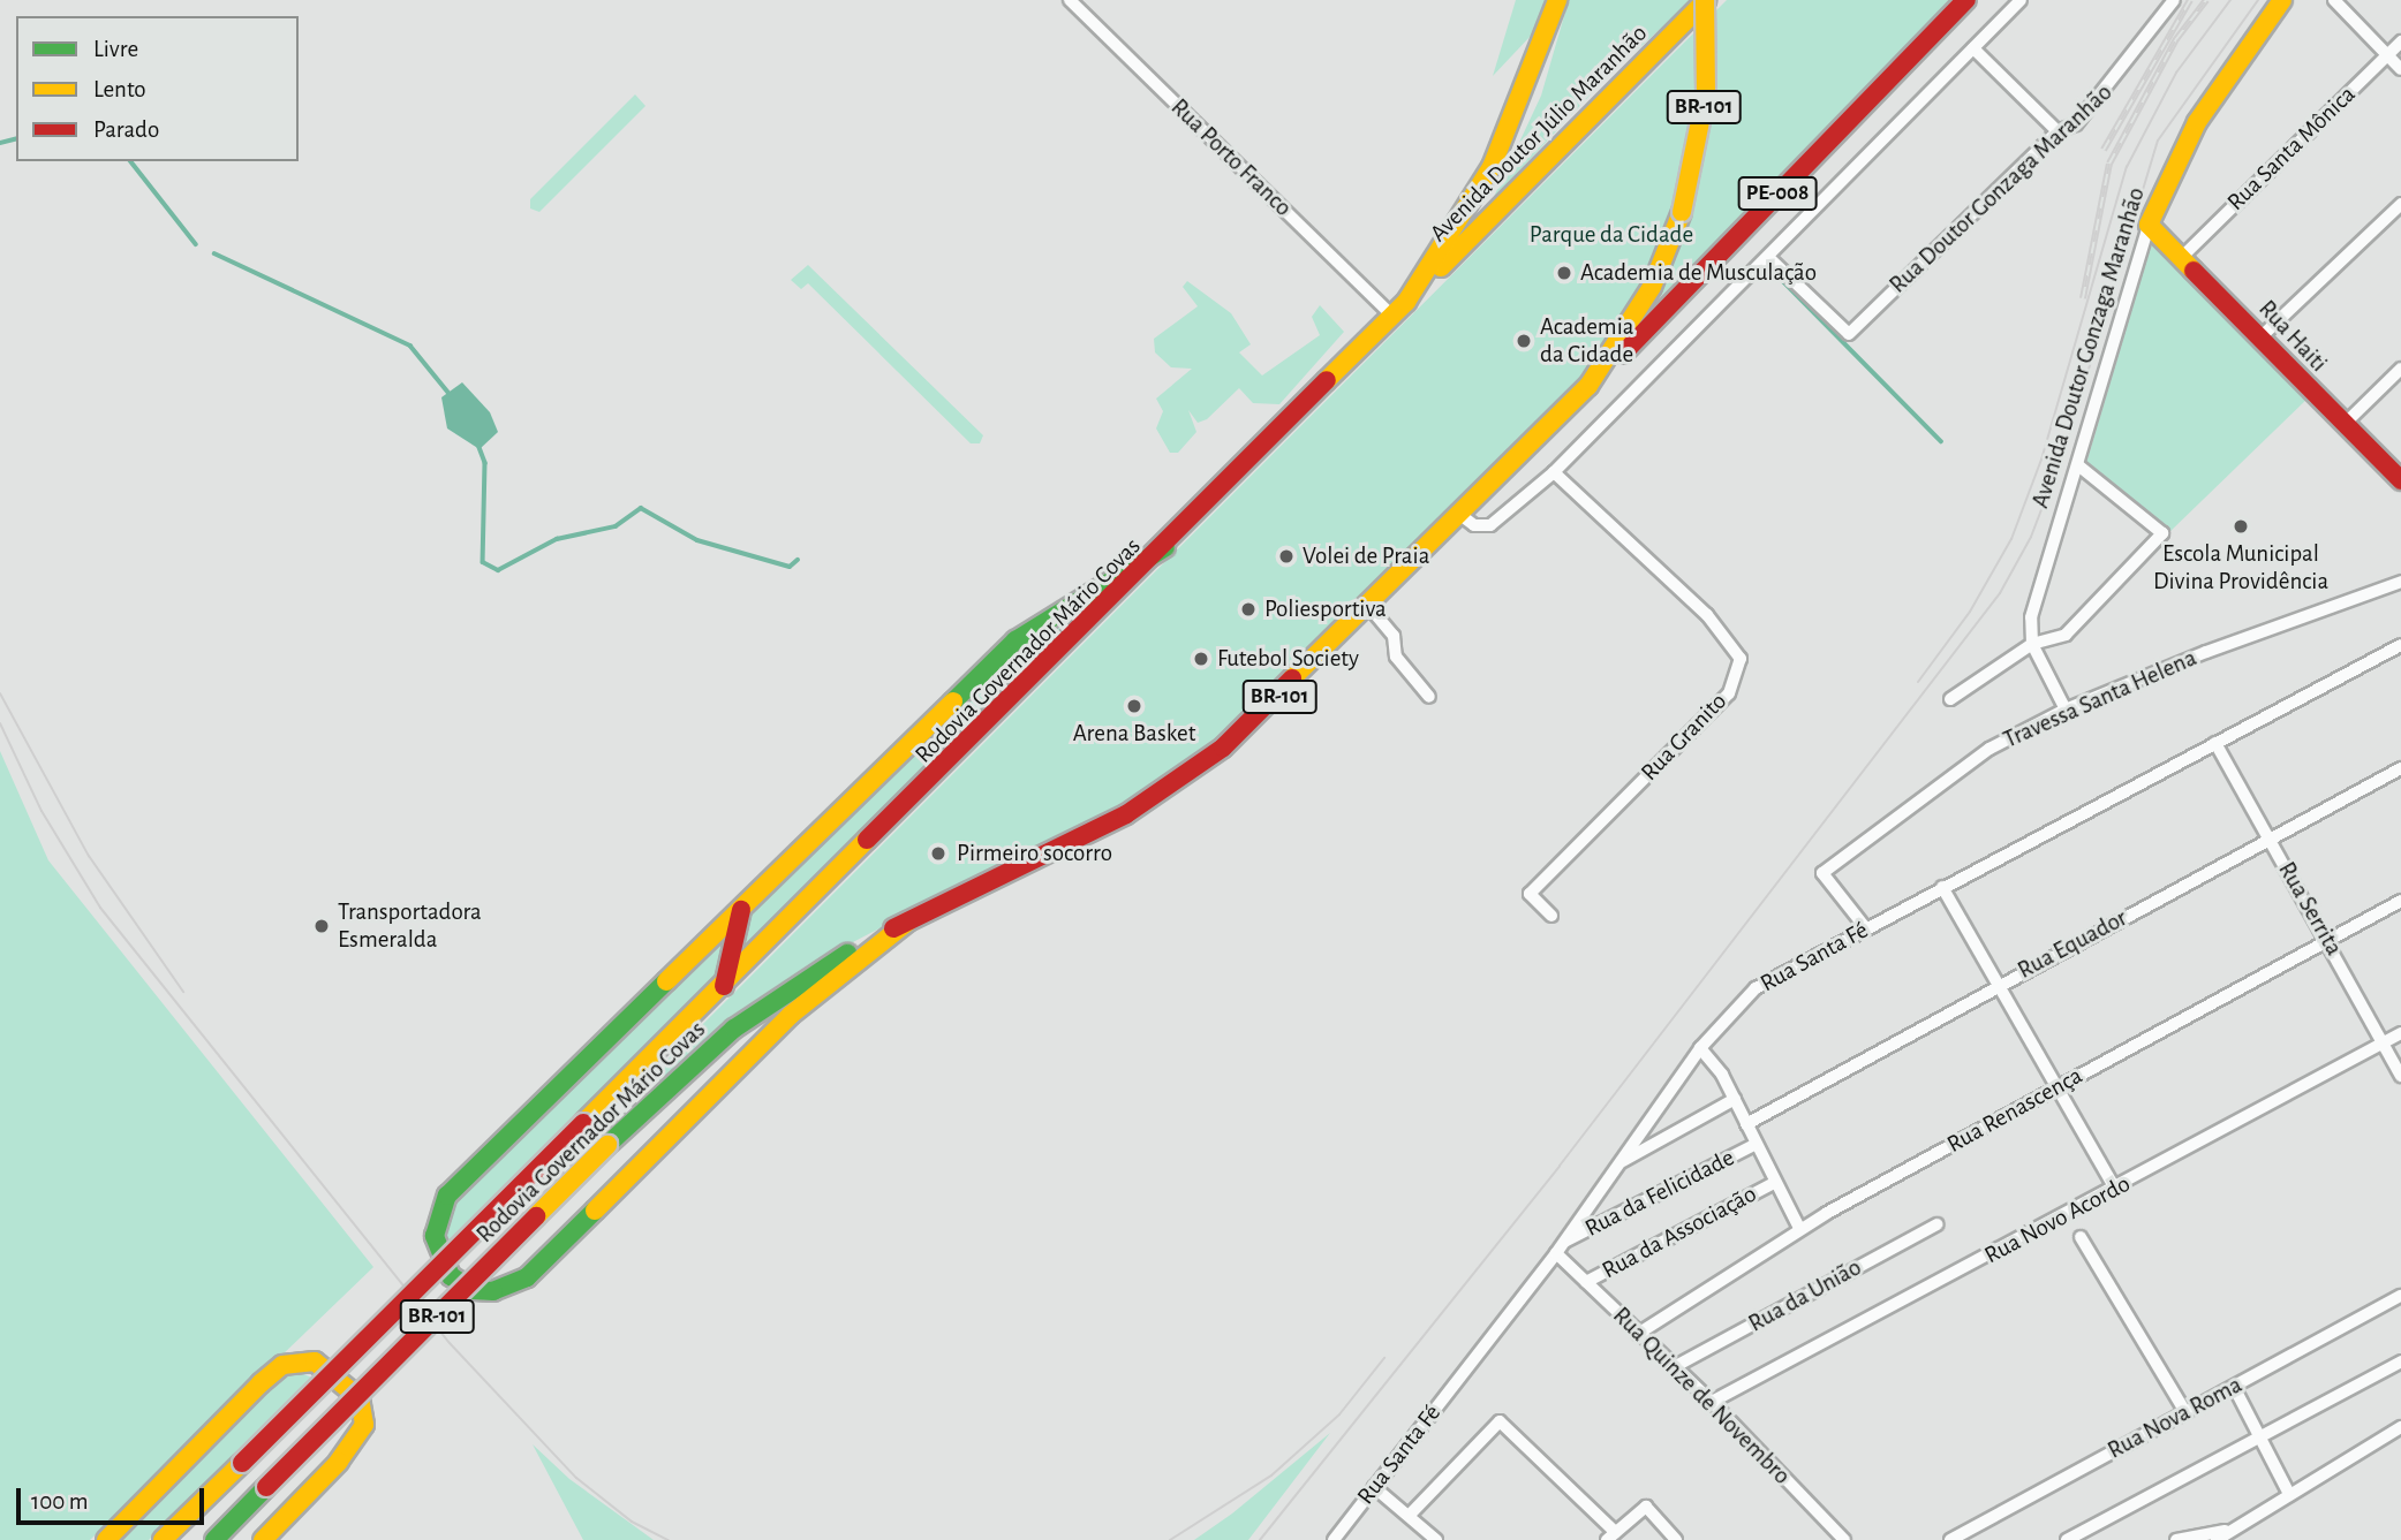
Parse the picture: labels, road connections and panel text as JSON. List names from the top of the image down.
{
  "streets": {
    "main road": [
      "BR-101",
      "Avenida Doutor Júlio Maranhão",
      "PE-008",
      "Rua Haiti",
      "Avenida Doutor Gonzaga Maranhão",
      "Rodovia Governador Mário Covas"
    ],
    "street": [
      "Rua Santa Mônica",
      "Rua Porto Franco",
      "Rua Doutor Gonzaga Maranhão",
      "Travessa Santa Helena",
      "Rua Granito",
      "Rua Serrita",
      "Rua Equador",
      "Rua Santa Fé",
      "Rua Renascença",
      "Rua da Felicidade",
      "Rua Novo Acordo",
      "Rua da Associação",
      "Rua da União",
      "Rua Quinze de Novembro",
      "Rua Nova Roma"
    ]
  },
  "crossings": [
    ["Avenida Doutor Júlio Maranhão", "Rodovia Governador Mário Covas"],
    ["Rua Santa Mônica", "Rua Haiti"],
    ["Rua Porto Franco", "Rodovia Governador Mário Covas"],
    ["PE-008", "Rodovia Governador Mário Covas"],
    ["Rua Haiti", "Avenida Doutor Gonzaga Maranhão"],
    ["Travessa Santa Helena", "Rua Santa Fé"],
    ["Rua Serrita", "Rua Equador"],
    ["Rua Serrita", "Rua Santa Fé"],
    ["Rua Serrita", "Rua Renascença"],
    ["Rua Serrita", "Rua Novo Acordo"],
    ["Rua Santa Fé", "Rua da Felicidade"],
    ["Rua Santa Fé", "Rua Quinze de Novembro"],
    ["Rua Renascença", "Rua Quinze de Novembro"],
    ["Rua Novo Acordo", "Rua Quinze de Novembro"],
    ["Rua da Associação", "Rua Quinze de Novembro"],
    ["Rua da União", "Rua Quinze de Novembro"]
  ],
  "parks": ["Parque da Cidade"],
  "places": [
    "Academia de Musculação",
    "Academia da Cidade",
    "Escola Municipal Divina Providência",
    "Volei de Praia",
    "Poliesportiva",
    "Futebol Society",
    "Arena Basket",
    "Pirmeiro socorro",
    "Transportadora Esmeralda"
  ],
  "legend": ["Livre", "Lento", "Parado"],
  "scale_bar": "100 m"
}
